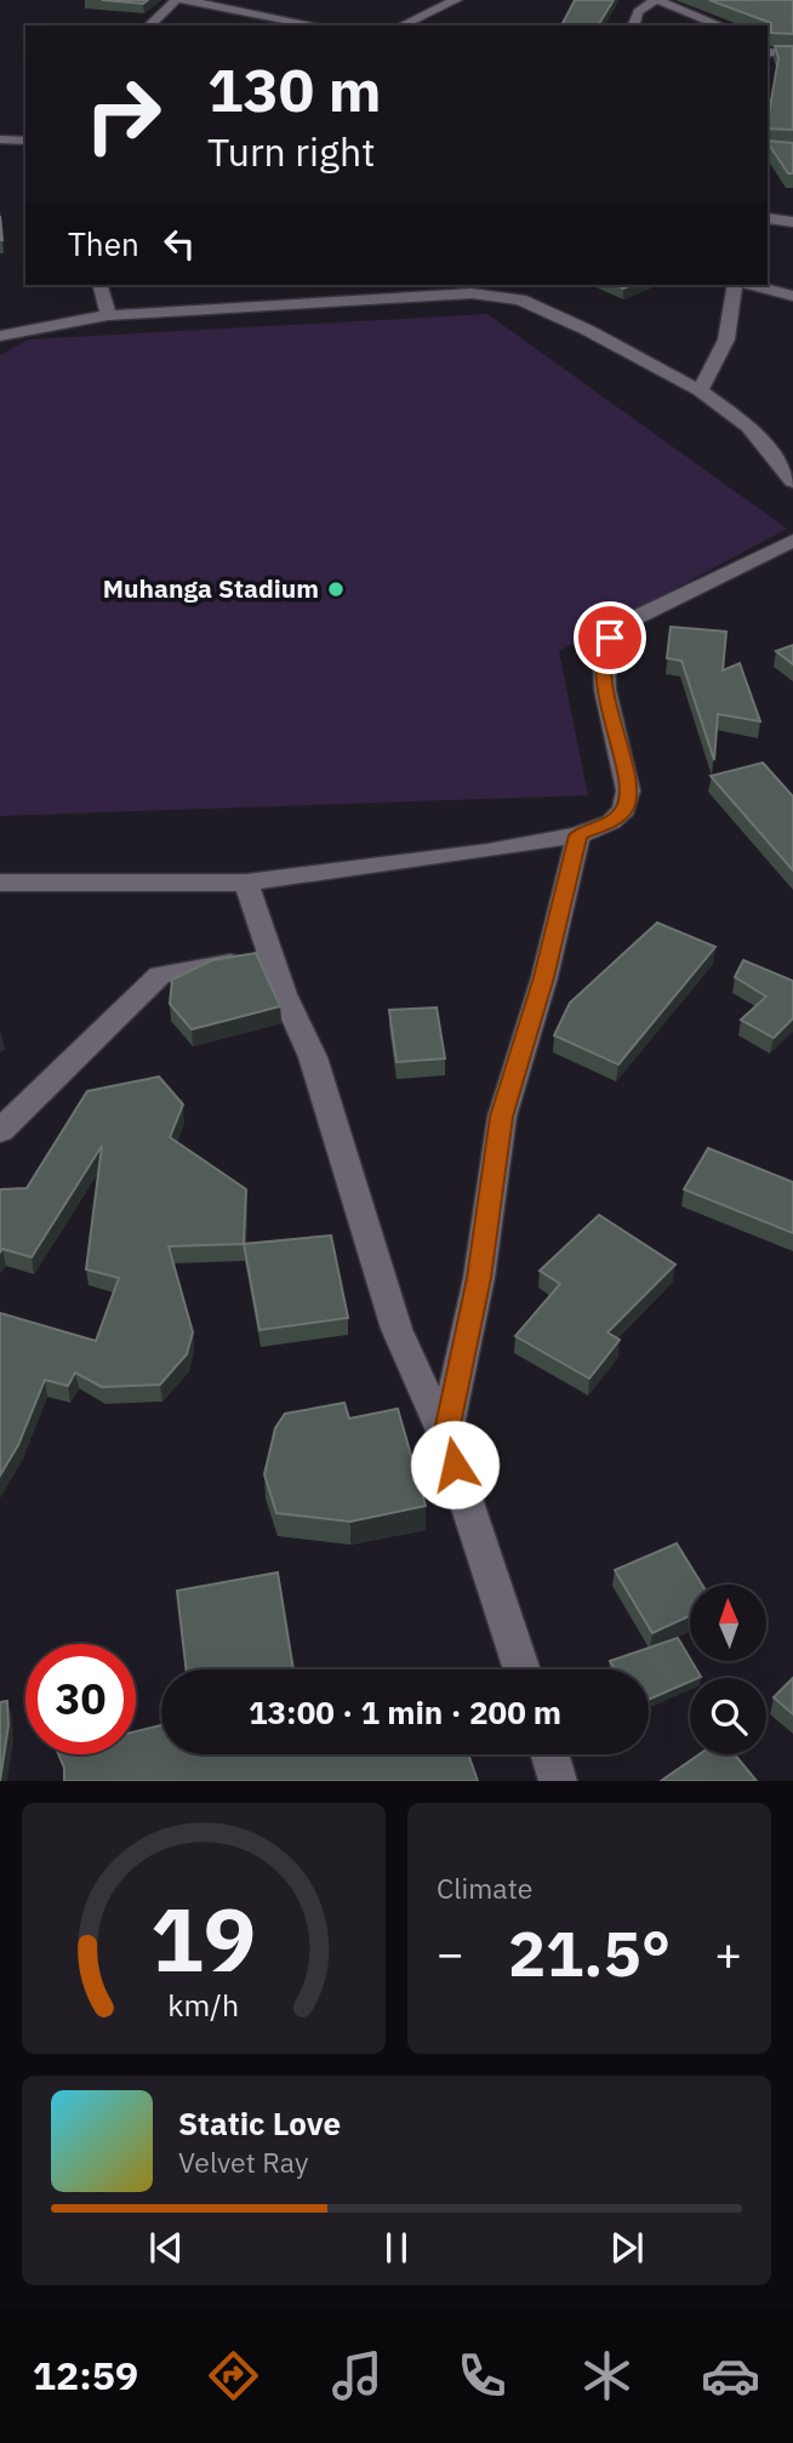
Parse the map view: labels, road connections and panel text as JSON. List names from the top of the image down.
{
  "places": ["Muhanga Stadium"],
  "north": "top",
  "page": {
    "turn": ["130 m", "Turn right"],
    "then": "Then",
    "limit": "30",
    "trip": "13:00 · 1 min · 200 m",
    "tile": "Climate",
    "heat": ["−", "21.5°", "+"],
    "song": ["Static Love", "Velvet Ray"],
    "tabs": "12:59",
    "gauge": ["19", "km/h"]
  }
}
